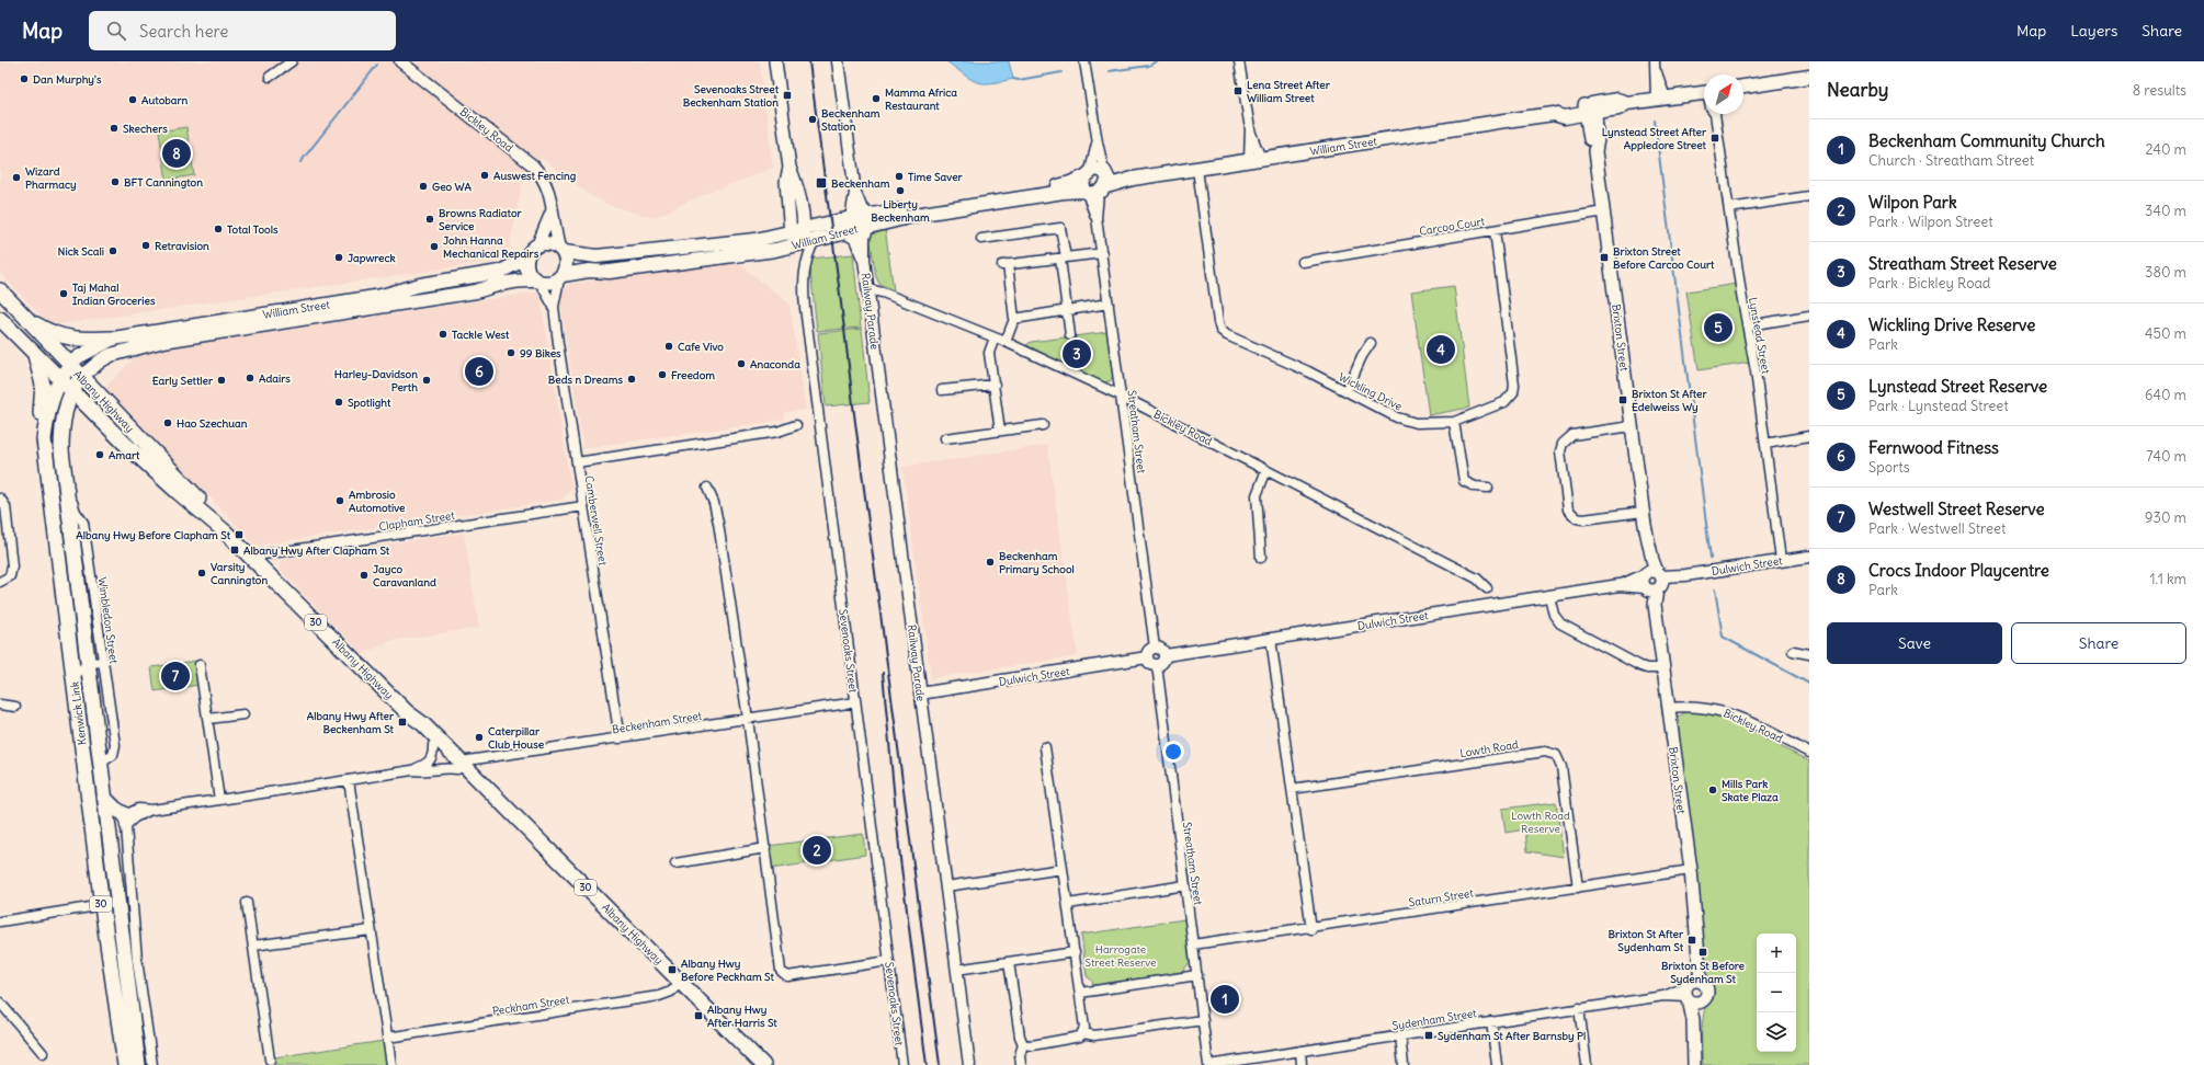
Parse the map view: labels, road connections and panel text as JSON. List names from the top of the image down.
{
  "streets": {
    "highway": ["Albany Highway", "30", "Kenwick Link"],
    "main road": ["William Street", "Brixton Street"],
    "street": [
      "Bickley Road",
      "Carcoo Court",
      "Railway Parade",
      "Lynstead Street",
      "Wickling Drive",
      "Streatham Street",
      "Clapham Street",
      "Camberwell Street",
      "Dulwich Street",
      "Wimbledon Street",
      "Sevenoaks Street",
      "Beckenham Street",
      "Lowth Road",
      "Saturn Street",
      "Peckham Street",
      "Sydenham Street"
    ]
  },
  "crossings": [
    ["Bickley Road", "William Street"],
    ["Bickley Road", "Railway Parade"],
    ["Bickley Road", "Brixton Street"],
    ["Bickley Road", "Streatham Street"],
    ["Bickley Road", "Camberwell Street"],
    ["William Street", "Railway Parade"],
    ["William Street", "Brixton Street"],
    ["William Street", "Wickling Drive"],
    ["William Street", "Albany Highway"],
    ["William Street", "Streatham Street"],
    ["William Street", "Camberwell Street"],
    ["William Street", "Sevenoaks Street"],
    ["William Street", "Kenwick Link"],
    ["Carcoo Court", "Brixton Street"],
    ["Carcoo Court", "Wickling Drive"],
    ["Railway Parade", "Dulwich Street"],
    ["Lynstead Street", "Dulwich Street"],
    ["Brixton Street", "Dulwich Street"],
    ["Brixton Street", "Saturn Street"],
    ["Brixton Street", "Sydenham Street"],
    ["Albany Highway", "Clapham Street"],
    ["Albany Highway", "Kenwick Link"],
    ["Albany Highway", "Beckenham Street"],
    ["Albany Highway", "Peckham Street"],
    ["Streatham Street", "Dulwich Street"],
    ["Streatham Street", "Saturn Street"],
    ["Streatham Street", "Sydenham Street"],
    ["Clapham Street", "Camberwell Street"],
    ["Camberwell Street", "Beckenham Street"],
    ["Wimbledon Street", "Kenwick Link"],
    ["Sevenoaks Street", "Beckenham Street"],
    ["Lowth Road", "Saturn Street"]
  ],
  "parks": ["Lowth Road Reserve", "Harrogate Street Reserve"],
  "places": {
    "other": [
      "Dan Murphy's",
      "Mamma Africa Restaurant",
      "Autobarn",
      "Beckenham Station",
      "Skechers",
      "Auswest Fencing",
      "Time Saver",
      "Wizard Pharmacy",
      "BFT Cannington",
      "Geo WA",
      "Liberty Beckenham",
      "Browns Radiator Service",
      "Total Tools",
      "Retravision",
      "John Hanna Mechanical Repairs",
      "Nick Scali",
      "Japwreck",
      "Taj Mahal Indian Groceries",
      "Tackle West",
      "Cafe Vivo",
      "99 Bikes",
      "Anaconda",
      "Freedom",
      "Adairs",
      "Beds n Dreams",
      "Early Settler",
      "Harley-Davidson Perth",
      "Spotlight",
      "Hao Szechuan",
      "Amart",
      "Ambrosio Automotive",
      "Beckenham Primary School",
      "Varsity Cannington",
      "Jayco Caravanland",
      "Caterpillar Club House",
      "Mills Park Skate Plaza"
    ],
    "transit": [
      "Lena Street After William Street",
      "Sevenoaks Street Beckenham Station",
      "Lynstead Street After Appledore Street",
      "Beckenham",
      "Brixton Street Before Carcoo Court",
      "Brixton St After Edelweiss Wy",
      "Albany Hwy Before Clapham St",
      "Albany Hwy After Clapham St",
      "Albany Hwy After Beckenham St",
      "Brixton St After Sydenham St",
      "Brixton St Before Sydenham St",
      "Albany Hwy Before Peckham St",
      "Albany Hwy After Harris St",
      "Sydenham St After Barnsby Pl"
    ]
  },
  "north": "top right",
  "page": {
    "header": "Map",
    "search": "Search here",
    "nav": ["Map", "Layers", "Share"],
    "heading": ["Nearby", "8 results"],
    "list": [
      {
        "mark": "1",
        "name": "Beckenham Community Church",
        "note": "Church · Streatham Street",
        "value": "240 m"
      },
      {
        "mark": "2",
        "name": "Wilpon Park",
        "note": "Park · Wilpon Street",
        "value": "340 m"
      },
      {
        "mark": "3",
        "name": "Streatham Street Reserve",
        "note": "Park · Bickley Road",
        "value": "380 m"
      },
      {
        "mark": "4",
        "name": "Wickling Drive Reserve",
        "note": "Park",
        "value": "450 m"
      },
      {
        "mark": "5",
        "name": "Lynstead Street Reserve",
        "note": "Park · Lynstead Street",
        "value": "640 m"
      },
      {
        "mark": "6",
        "name": "Fernwood Fitness",
        "note": "Sports",
        "value": "740 m"
      },
      {
        "mark": "7",
        "name": "Westwell Street Reserve",
        "note": "Park · Westwell Street",
        "value": "930 m"
      },
      {
        "mark": "8",
        "name": "Crocs Indoor Playcentre",
        "note": "Park",
        "value": "1.1 km"
      }
    ],
    "pins": [
      "8",
      "5",
      "4",
      "3",
      "6",
      "7",
      "2",
      "1"
    ],
    "buttons": ["Save", "Share"],
    "map_buttons": ["+", "−"]
  }
}
